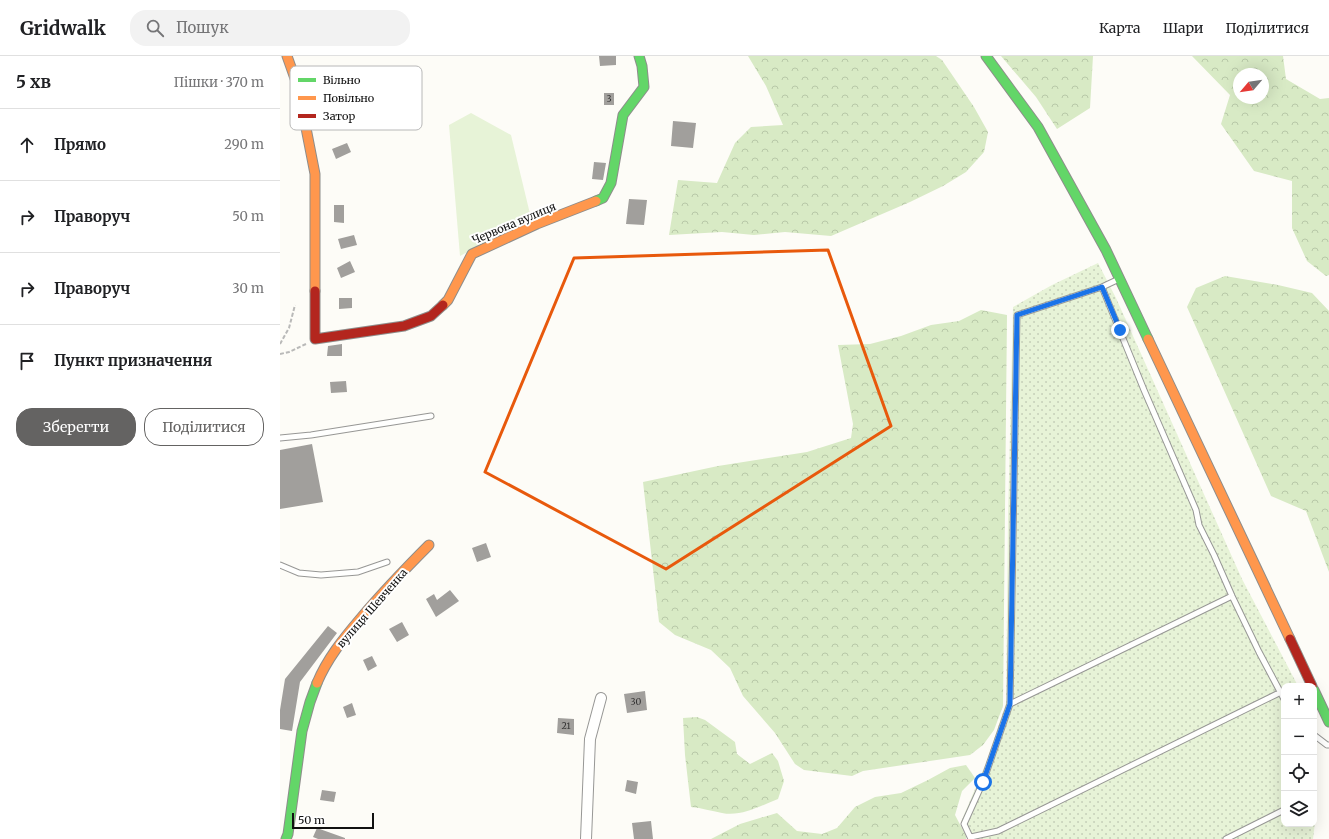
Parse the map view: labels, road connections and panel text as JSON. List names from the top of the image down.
{
  "streets": {
    "street": ["Червона вулиця", "вулиця Шевченка"]
  },
  "house_numbers": ["3", "30", "21"],
  "legend": ["Вільно", "Повільно", "Затор"],
  "scale_bar": "50 m",
  "north": "bottom left",
  "page": {
    "header": "Gridwalk",
    "search": "Пошук",
    "nav": ["Карта", "Шари", "Поділитися"],
    "heading": ["5 хв", "Пішки · 370 m"],
    "list": [
      ["Прямо", "290 m"],
      ["Праворуч", "50 m"],
      ["Праворуч", "30 m"],
      "Пункт призначення"
    ],
    "buttons": ["Зберегти", "Поділитися"],
    "map_buttons": ["+", "−"],
    "scale": "50 m"
  }
}
